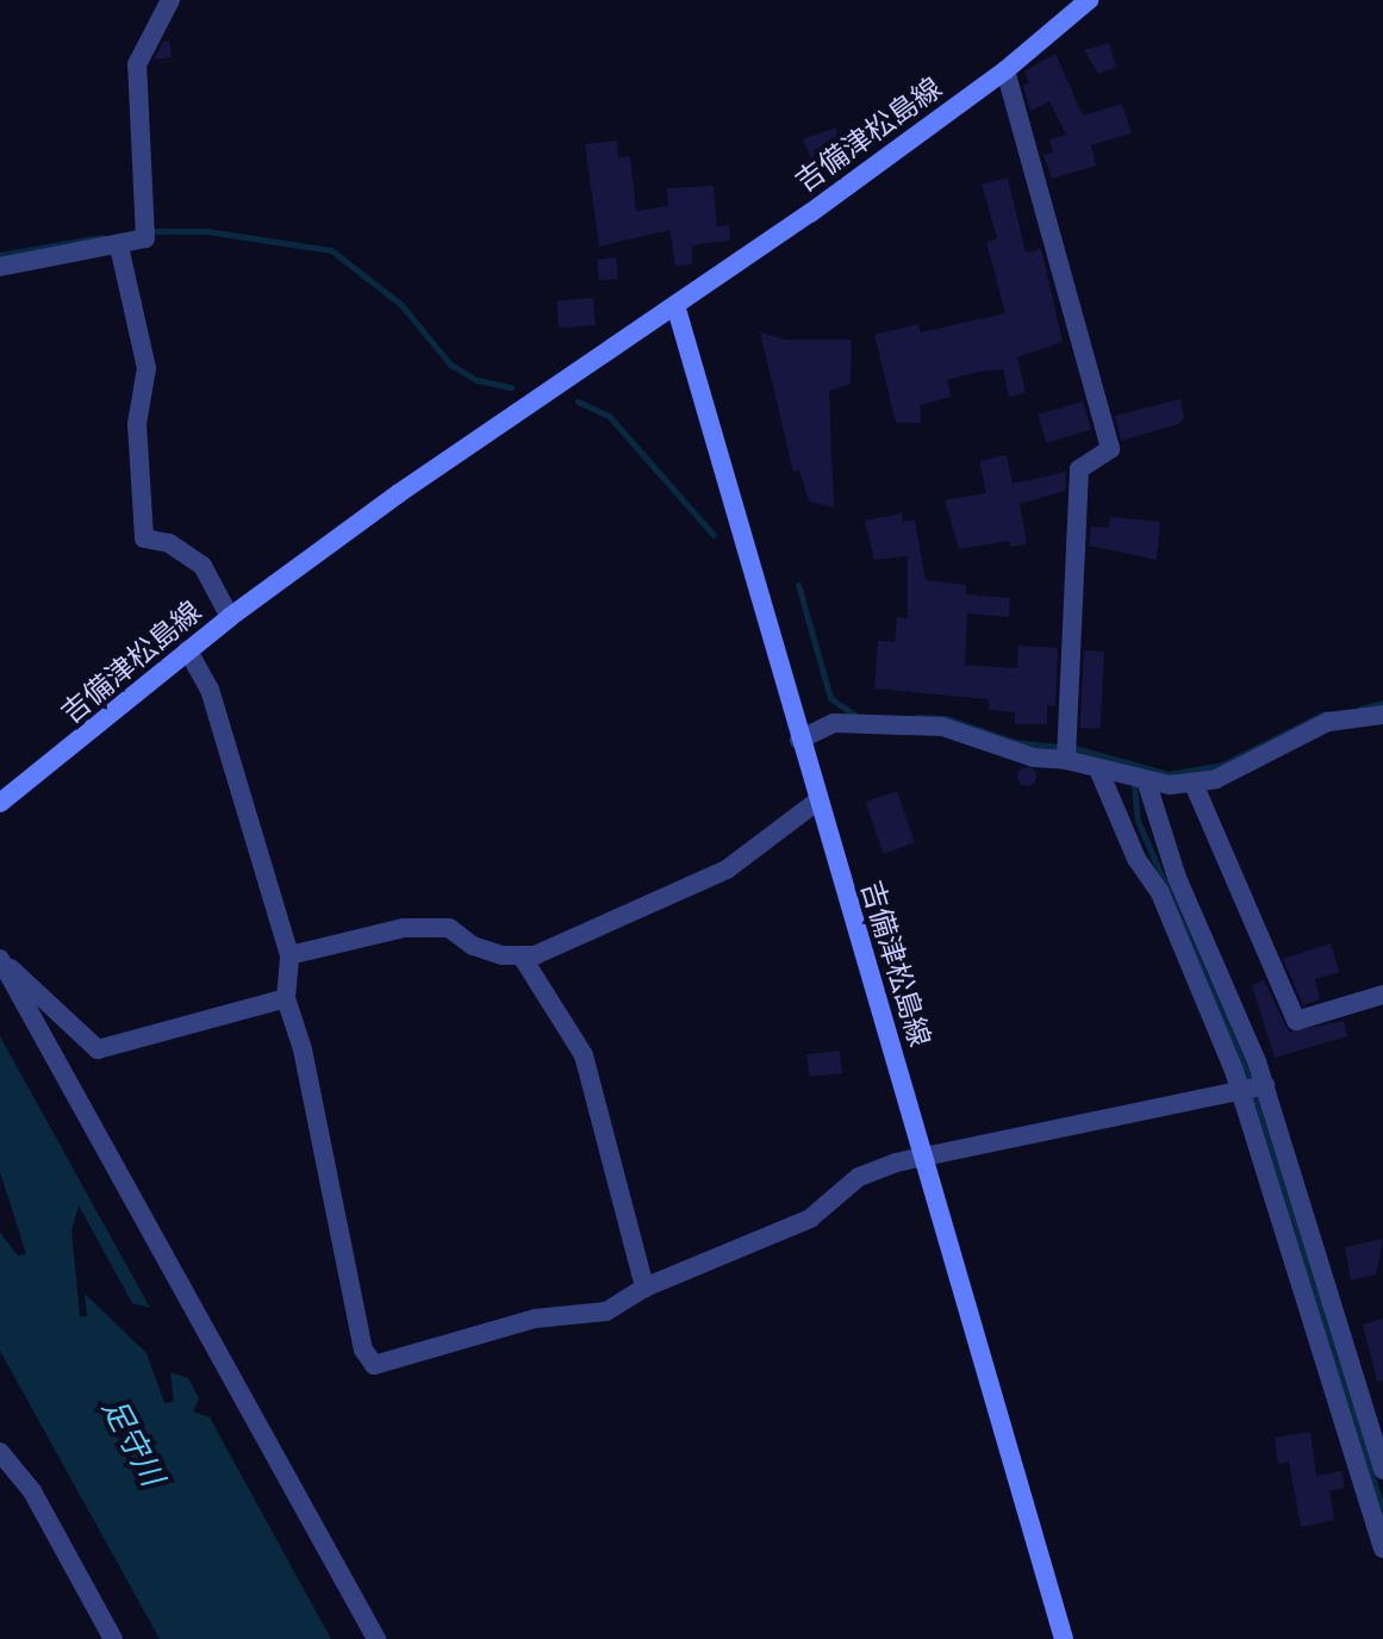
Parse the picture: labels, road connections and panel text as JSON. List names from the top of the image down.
{
  "streets": {
    "main road": ["吉備津松島線"]
  },
  "water": ["足守川"]
}
